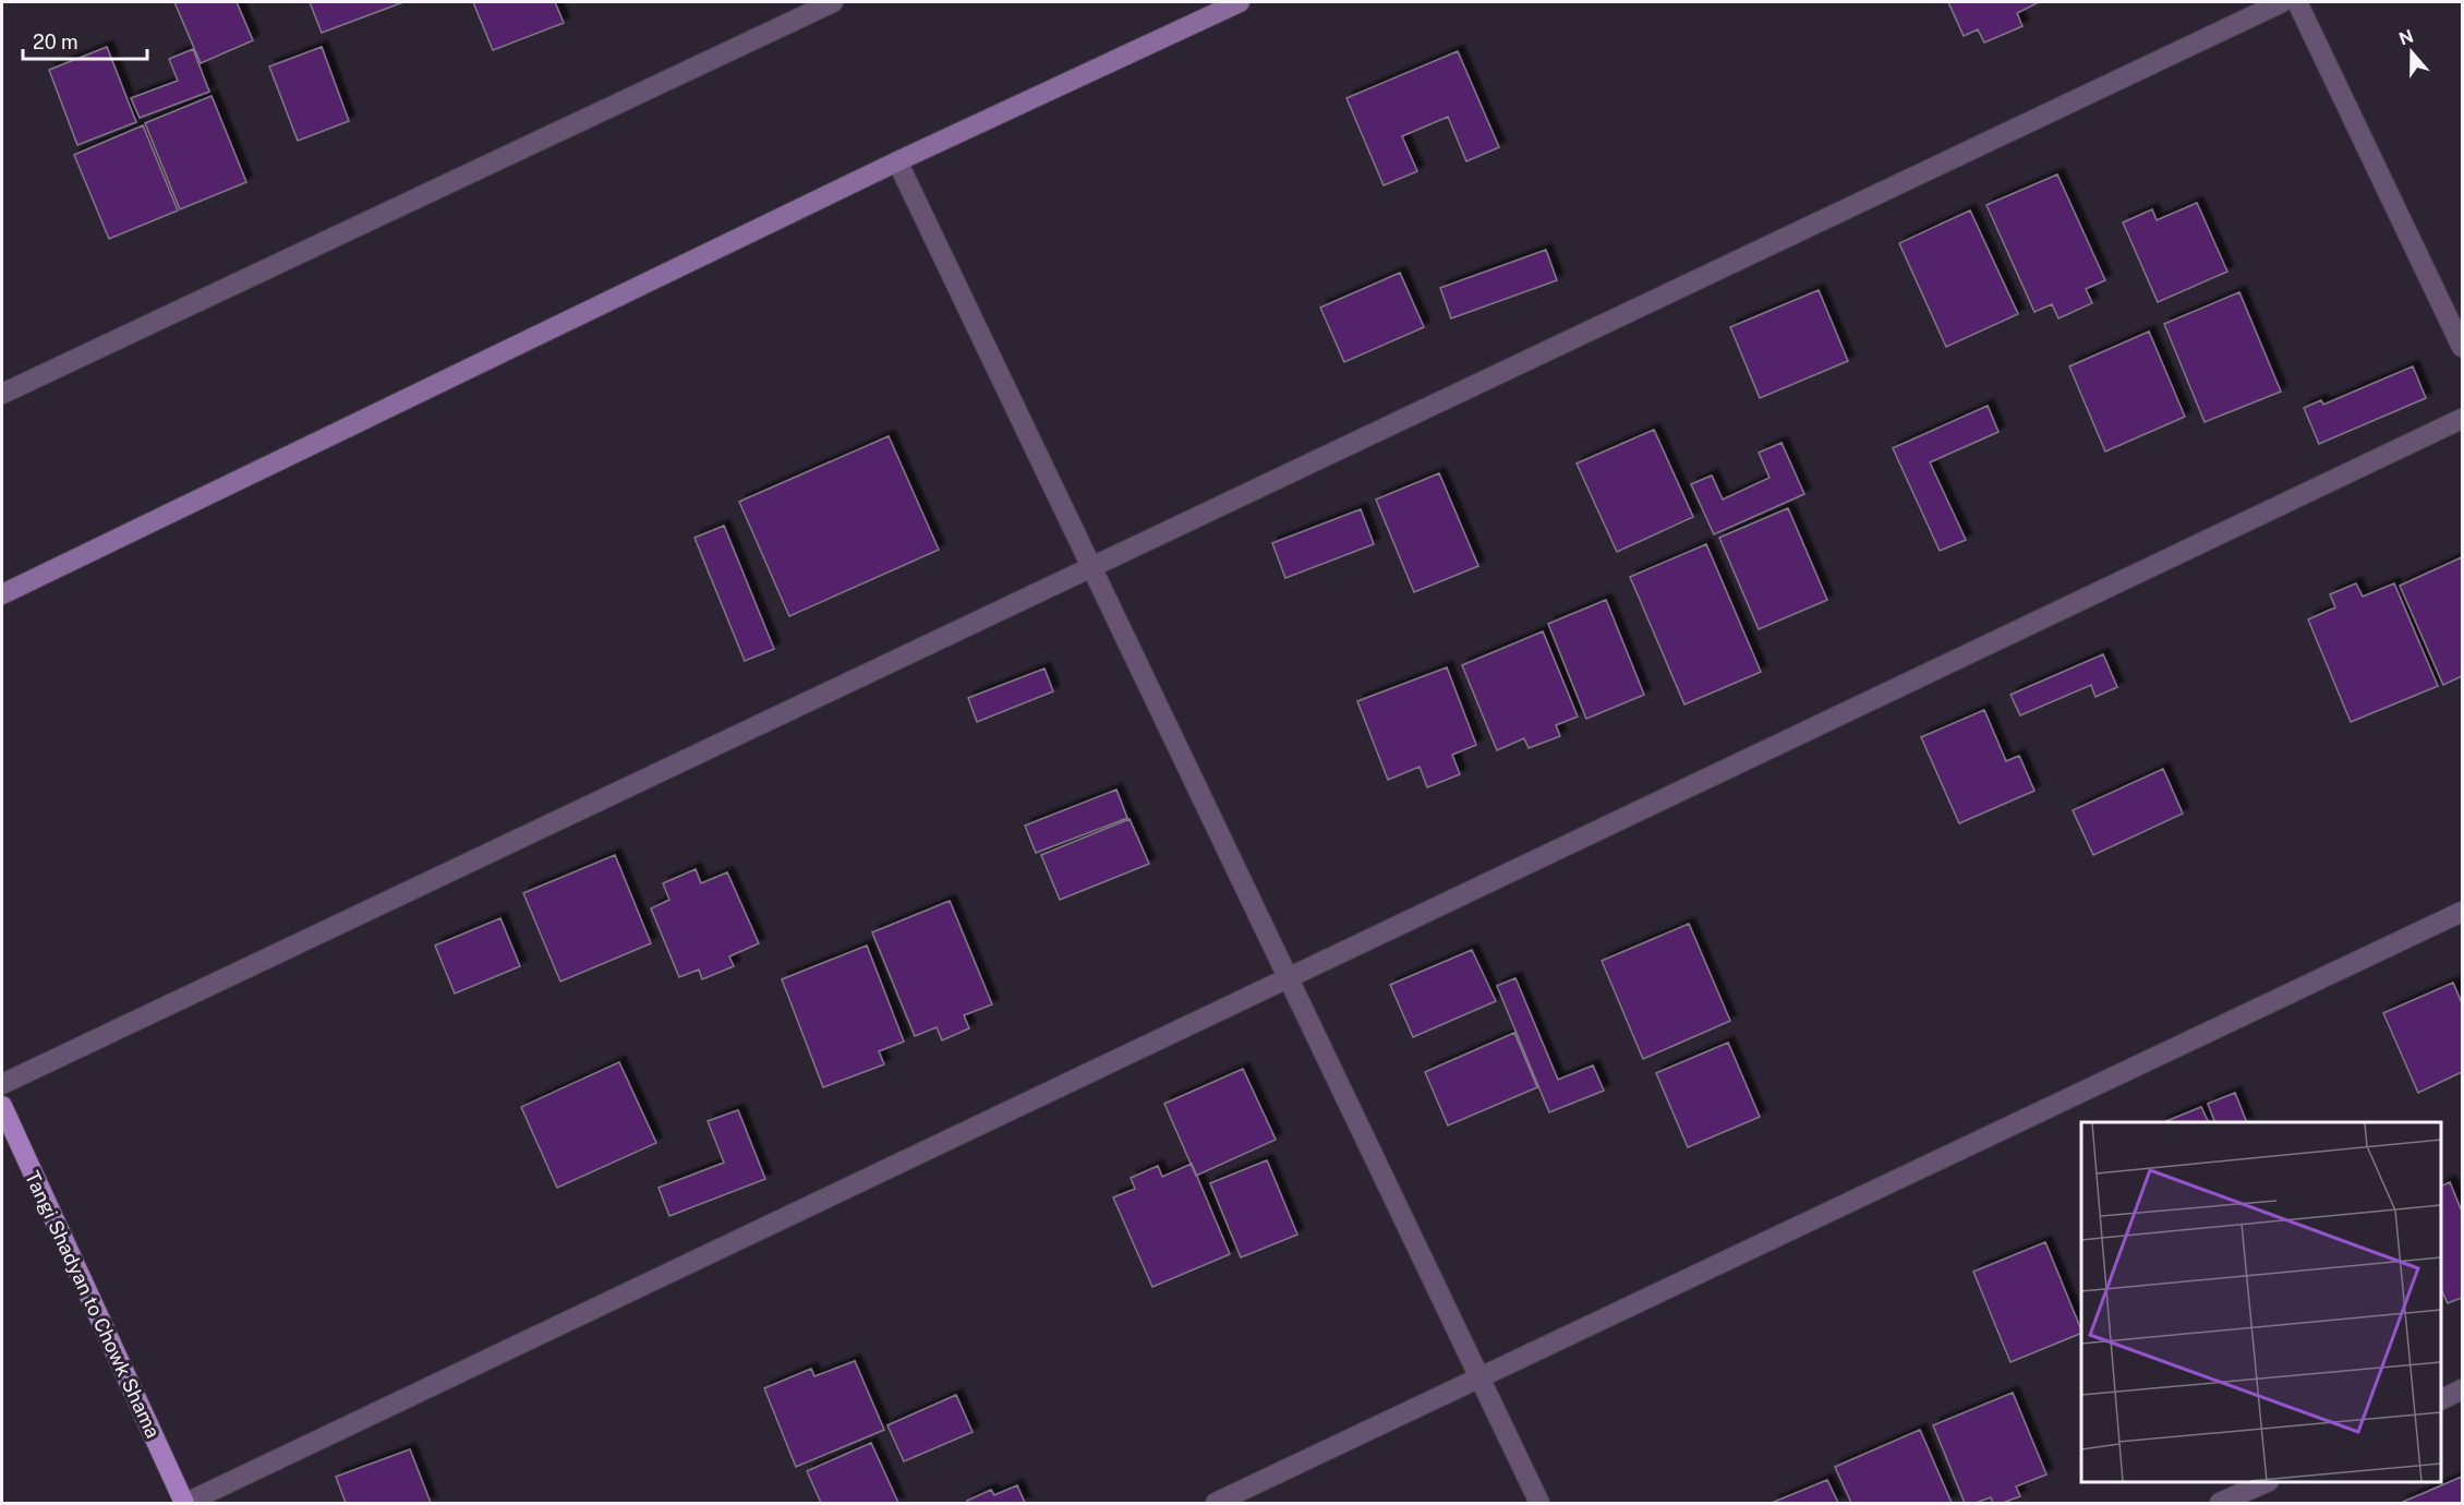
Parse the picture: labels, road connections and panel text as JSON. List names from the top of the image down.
{
  "streets": {
    "main road": ["Tangi Shadyan to Chowk Shama"]
  },
  "scale_bar": "20 m",
  "north": "top"
}
